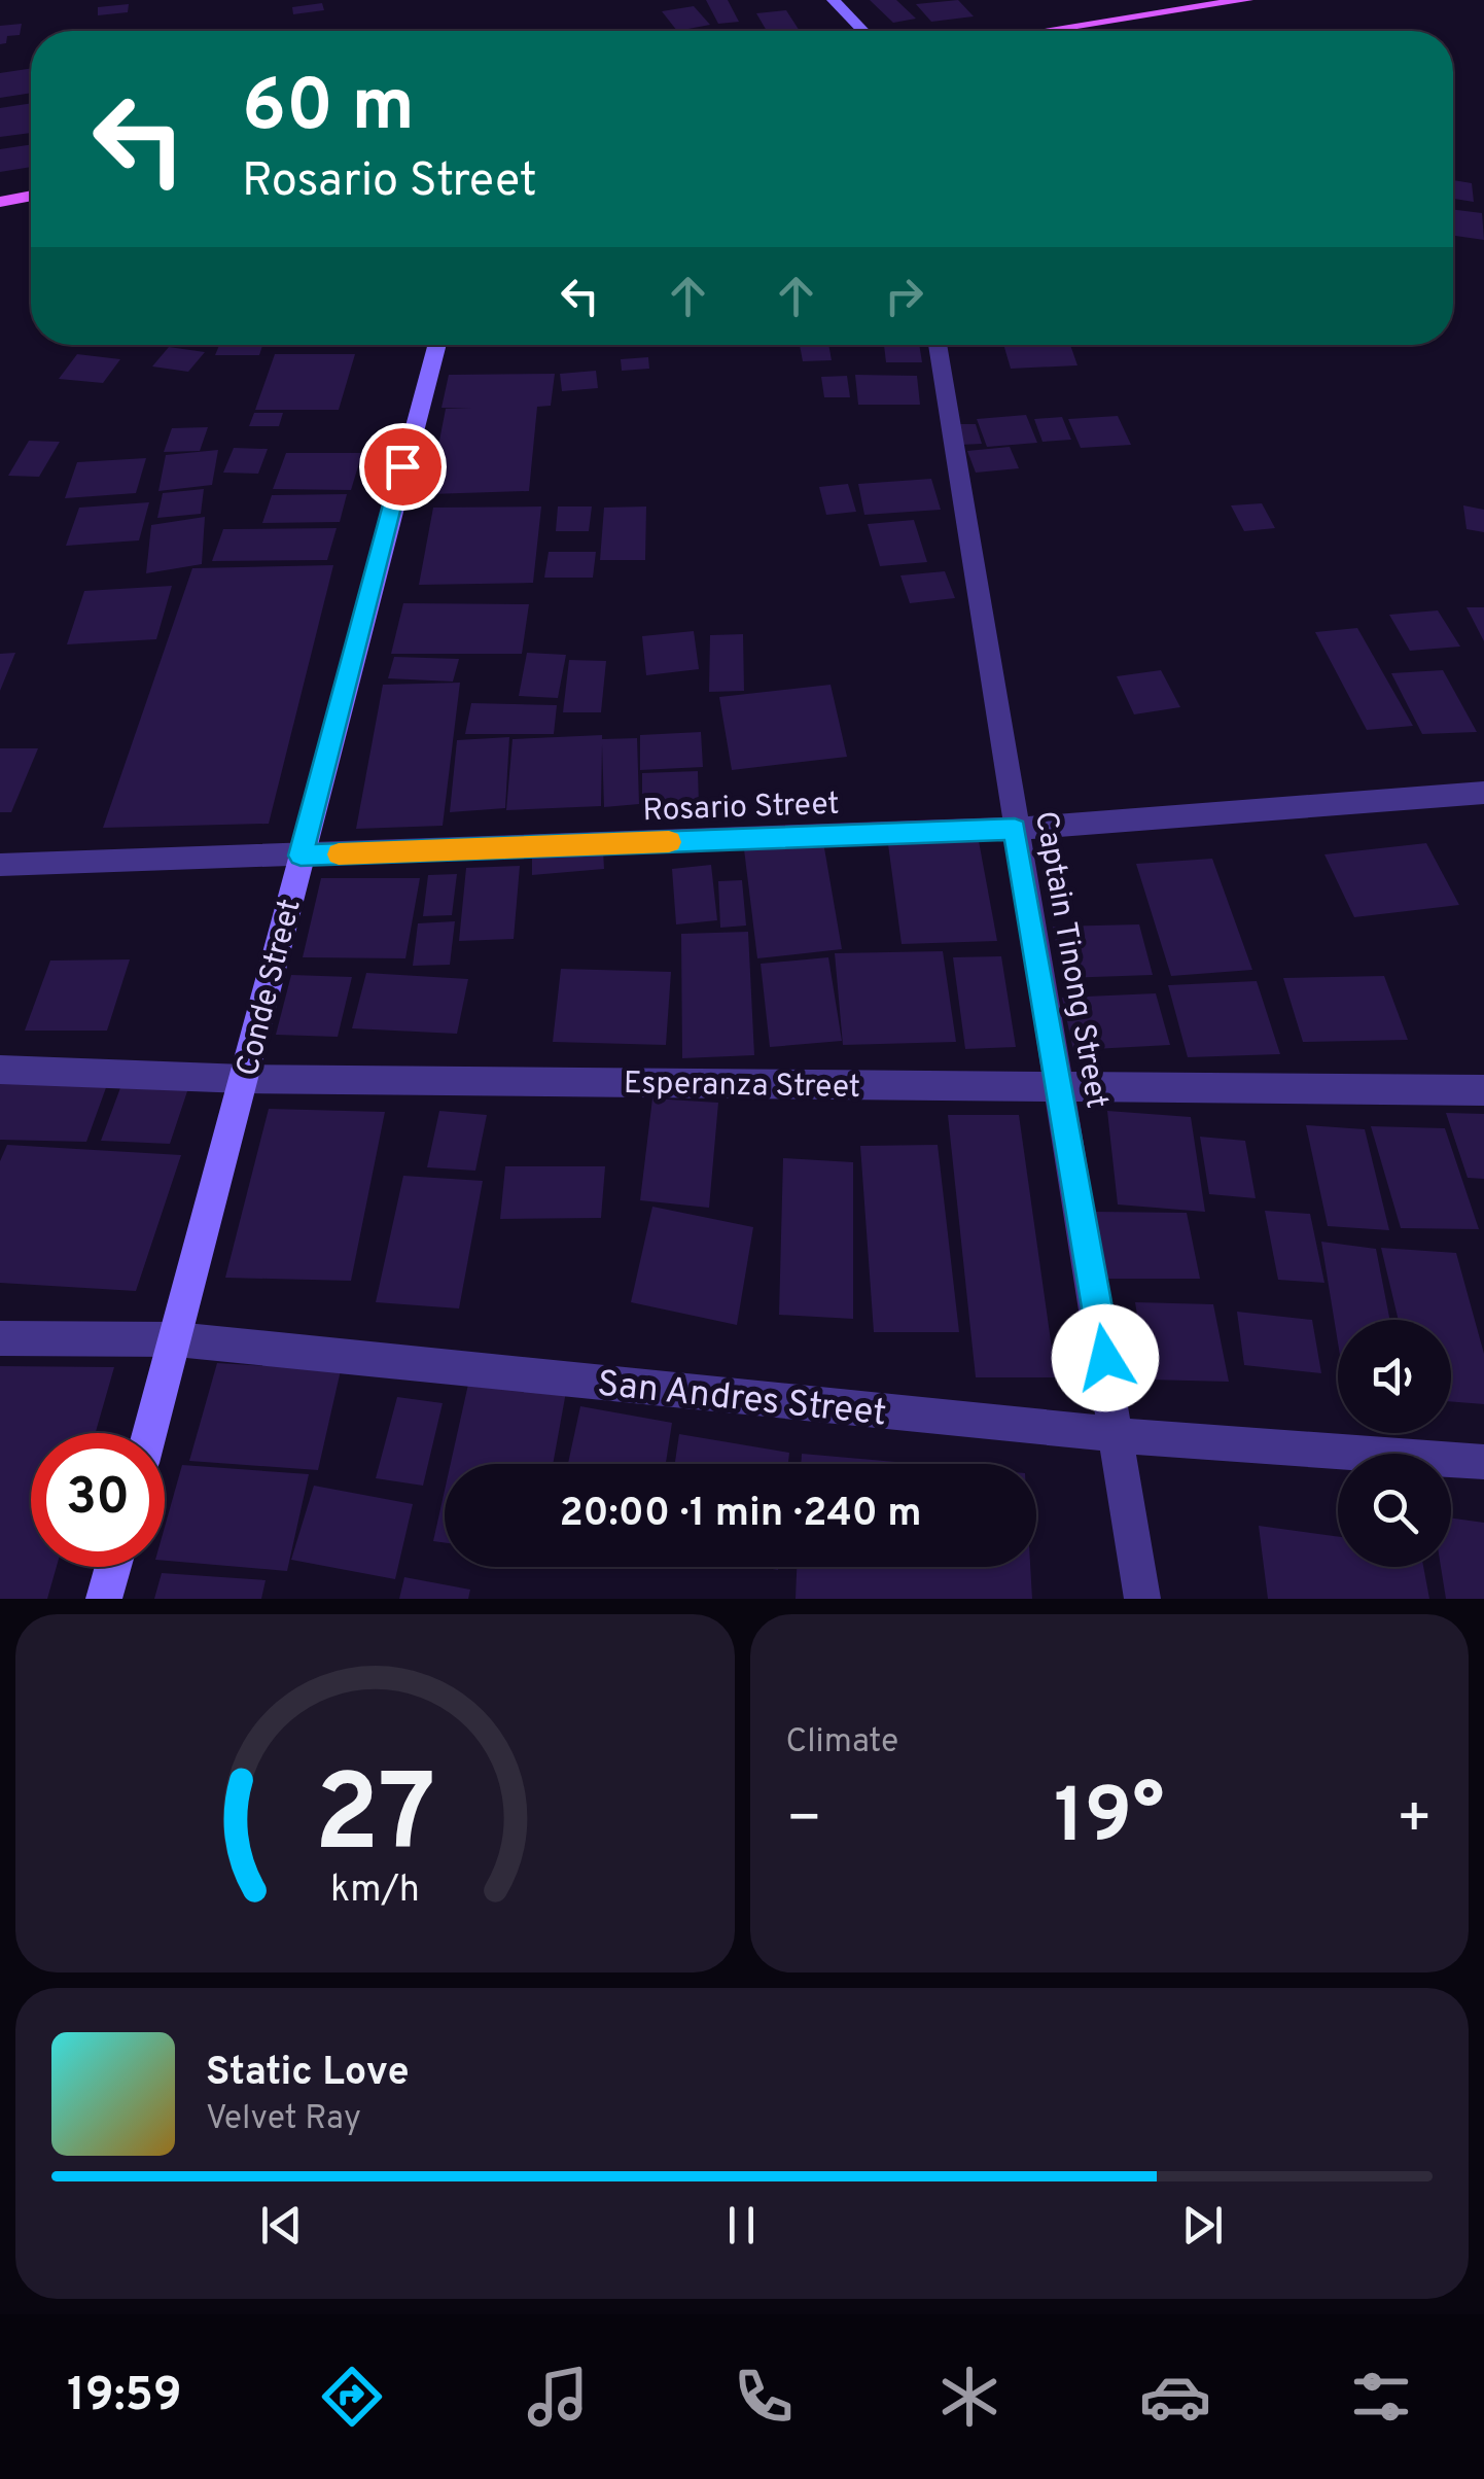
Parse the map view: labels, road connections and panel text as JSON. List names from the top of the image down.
{
  "streets": {
    "street": [
      "Rosario Street",
      "Captain Tinong Street",
      "Conde Street",
      "Esperanza Street",
      "San Andres Street"
    ]
  },
  "crossings": [
    ["Rosario Street", "Captain Tinong Street"],
    ["Rosario Street", "Conde Street"],
    ["Captain Tinong Street", "Esperanza Street"],
    ["Captain Tinong Street", "San Andres Street"],
    ["Conde Street", "Esperanza Street"],
    ["Conde Street", "San Andres Street"]
  ],
  "page": {
    "turn": ["60 m", "Rosario Street"],
    "limit": "30",
    "trip": "20:00 · 1 min · 240 m",
    "tile": "Climate",
    "heat": ["−", "19°", "+"],
    "song": ["Static Love", "Velvet Ray"],
    "tabs": "19:59",
    "gauge": ["27", "km/h"]
  }
}
